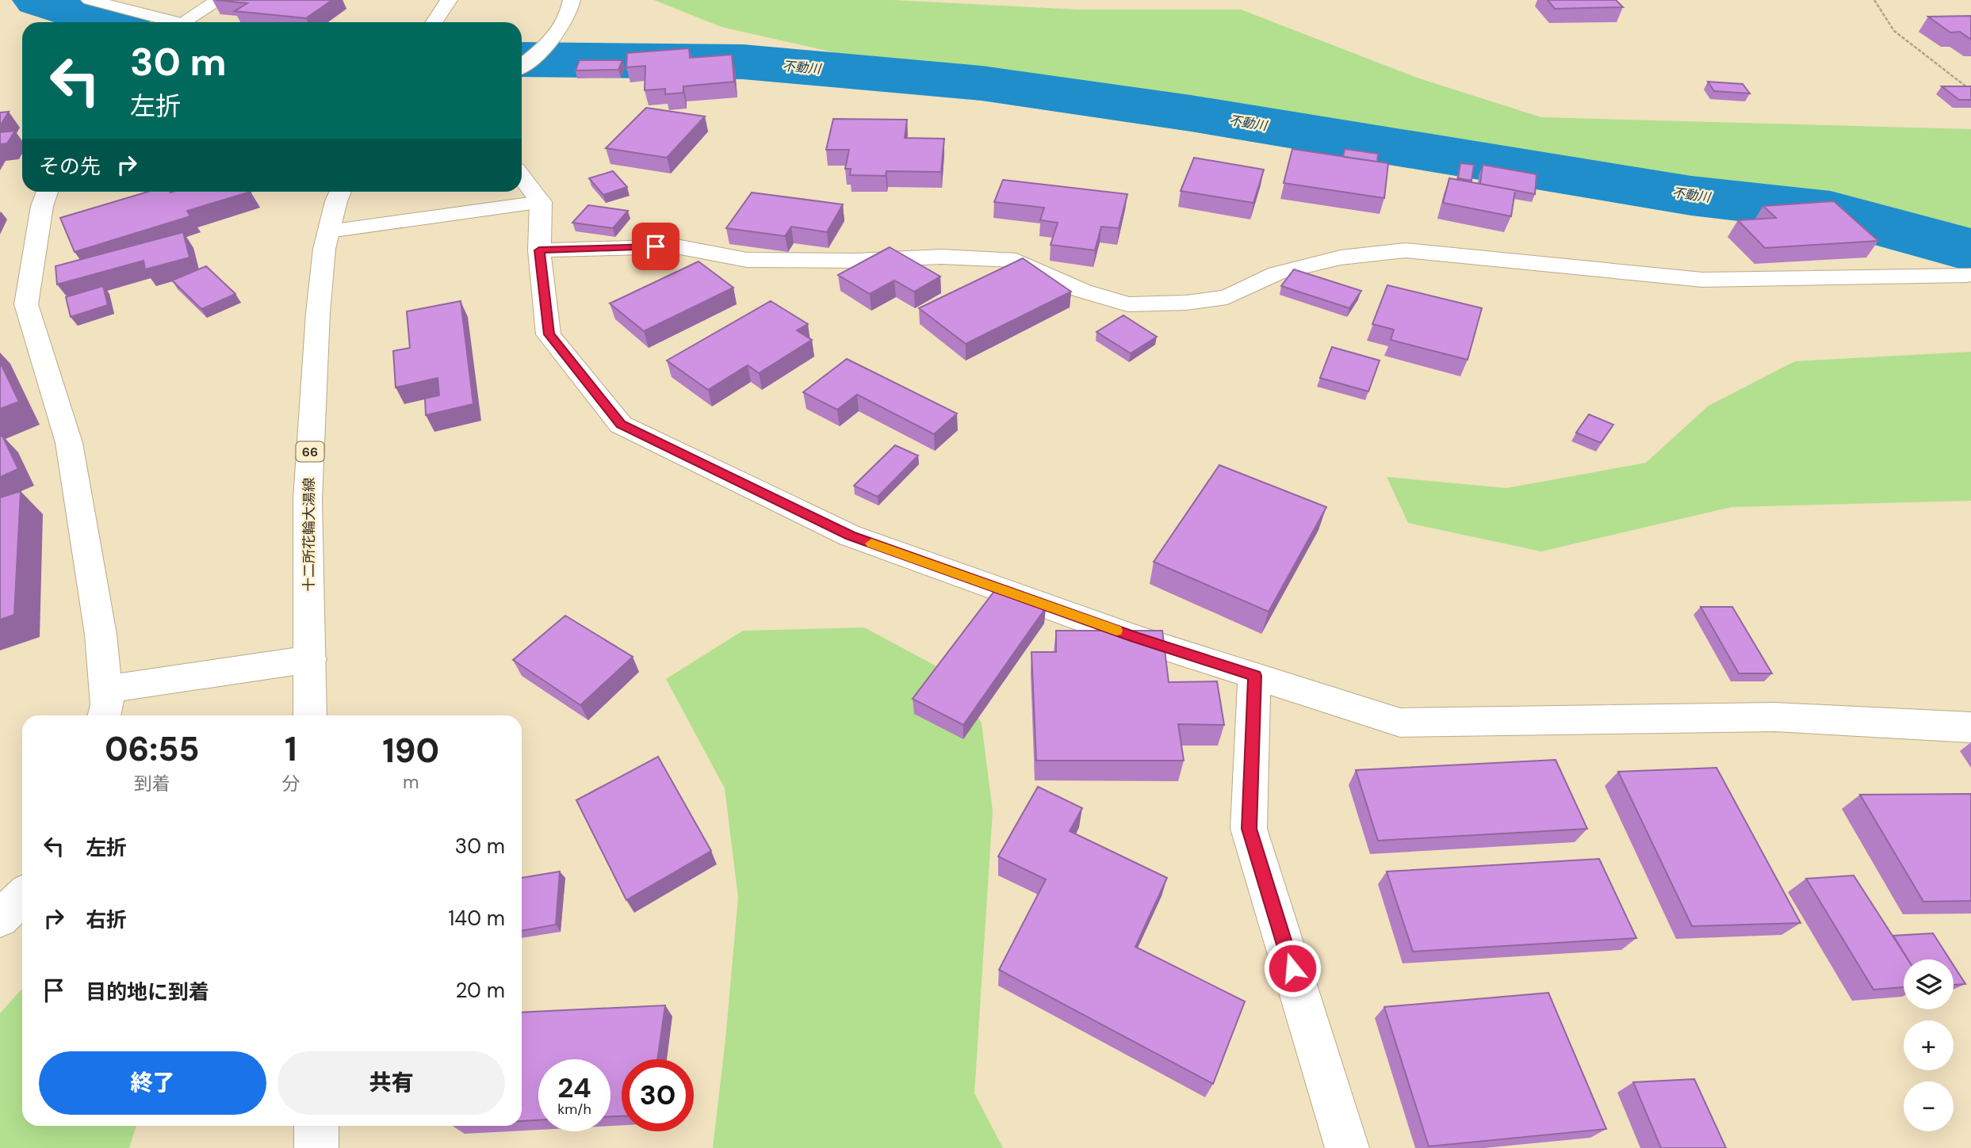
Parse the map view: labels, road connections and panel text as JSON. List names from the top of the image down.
{
  "streets": {
    "street": ["66", "十二所花輪大湯線"]
  },
  "water": ["不動川"],
  "page": {
    "turn": ["30 m", "左折"],
    "then": "その先",
    "eta": [
      "06:55",
      "到着",
      "1",
      "分",
      "190",
      "m"
    ],
    "list": [
      {
        "name": "左折",
        "value": "30 m"
      },
      {
        "name": "右折",
        "value": "140 m"
      },
      {
        "name": "目的地に到着",
        "value": "20 m"
      }
    ],
    "map_buttons": ["+", "−"],
    "buttons": ["終了", "共有"],
    "speed": "24 km/h",
    "limit": "30"
  }
}
